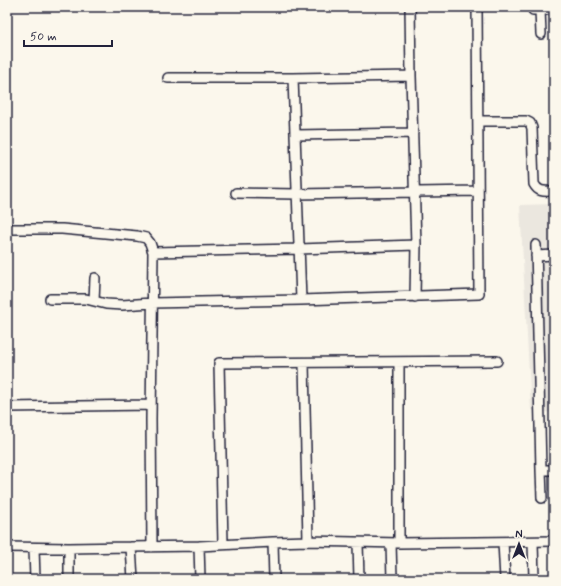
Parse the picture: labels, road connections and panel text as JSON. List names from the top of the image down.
{
  "scale_bar": "50 m",
  "north": "top"
}
